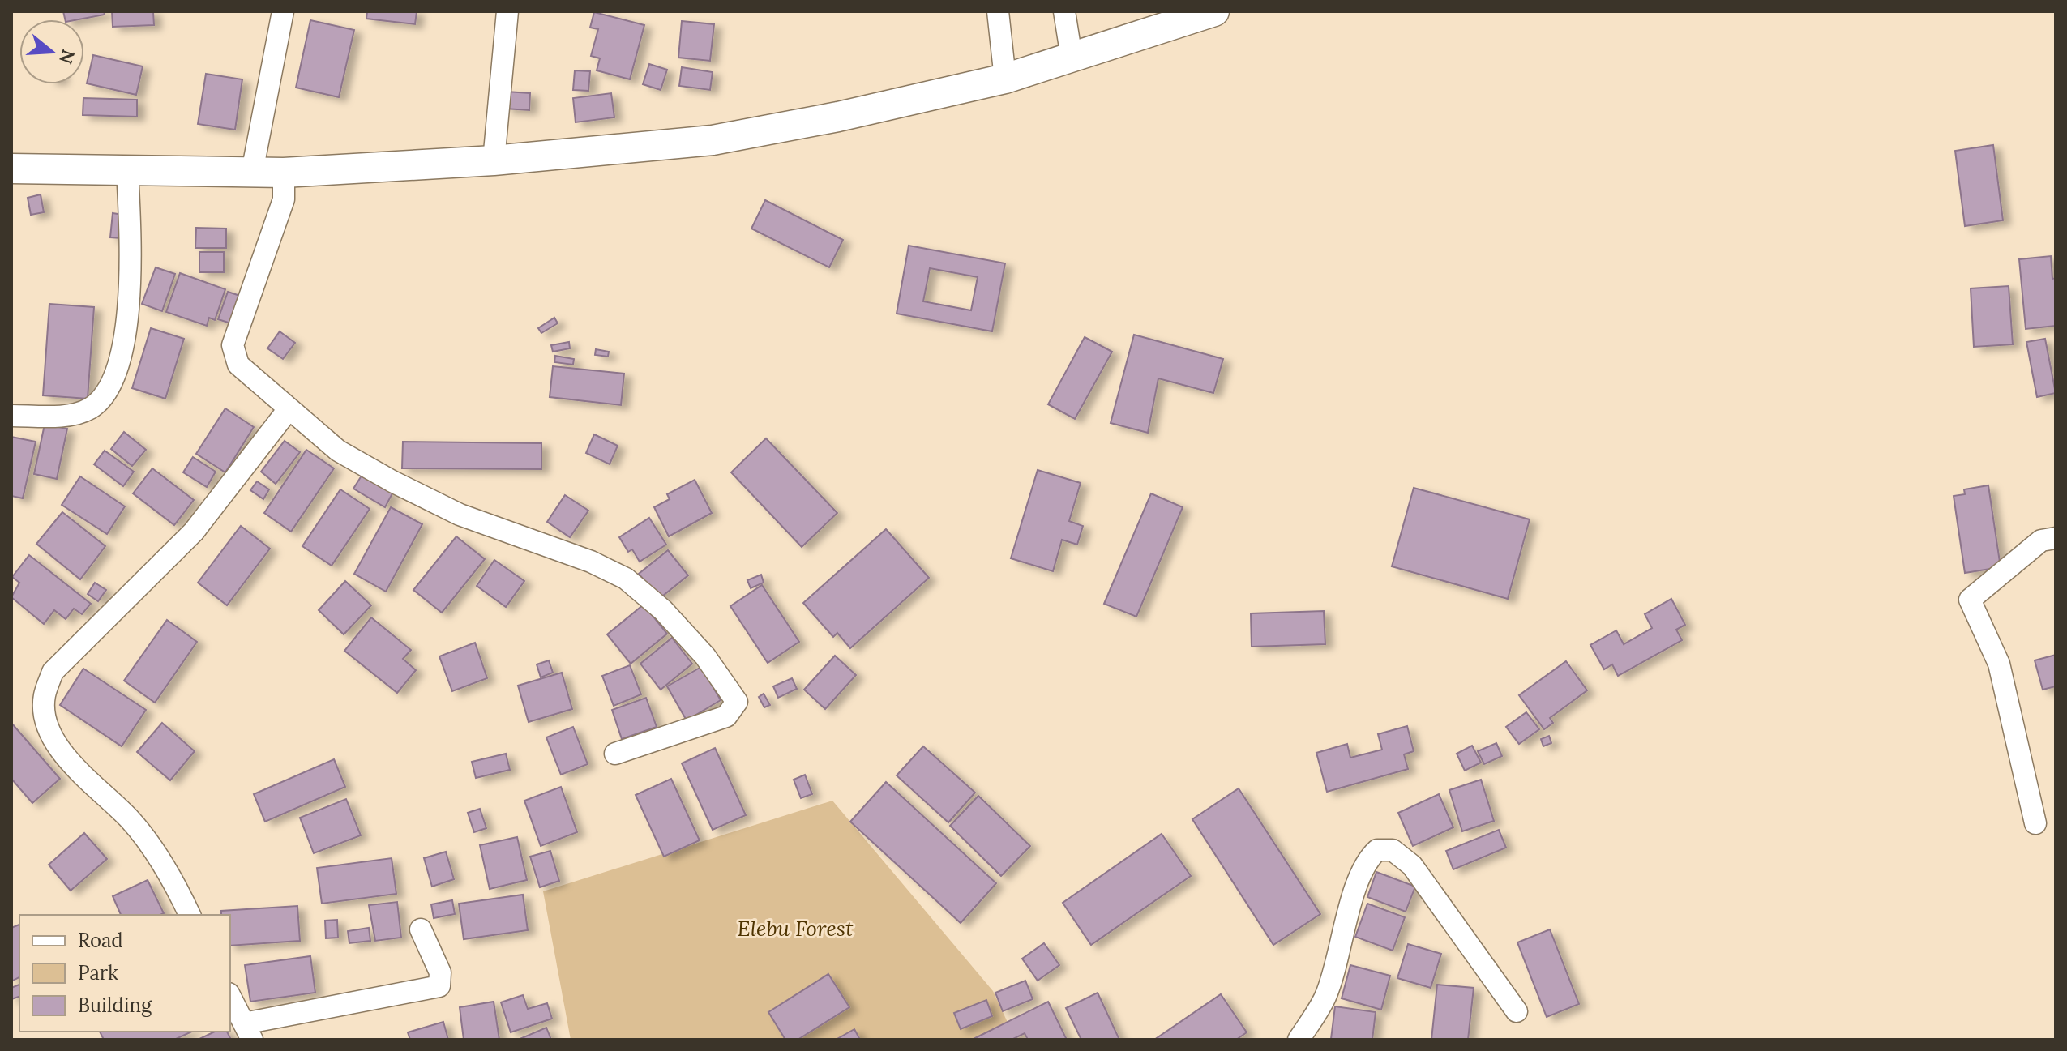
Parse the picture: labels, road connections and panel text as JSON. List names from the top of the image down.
{
  "parks": ["Elebu Forest"],
  "legend": ["Road", "Park", "Building"],
  "north": "right"
}
